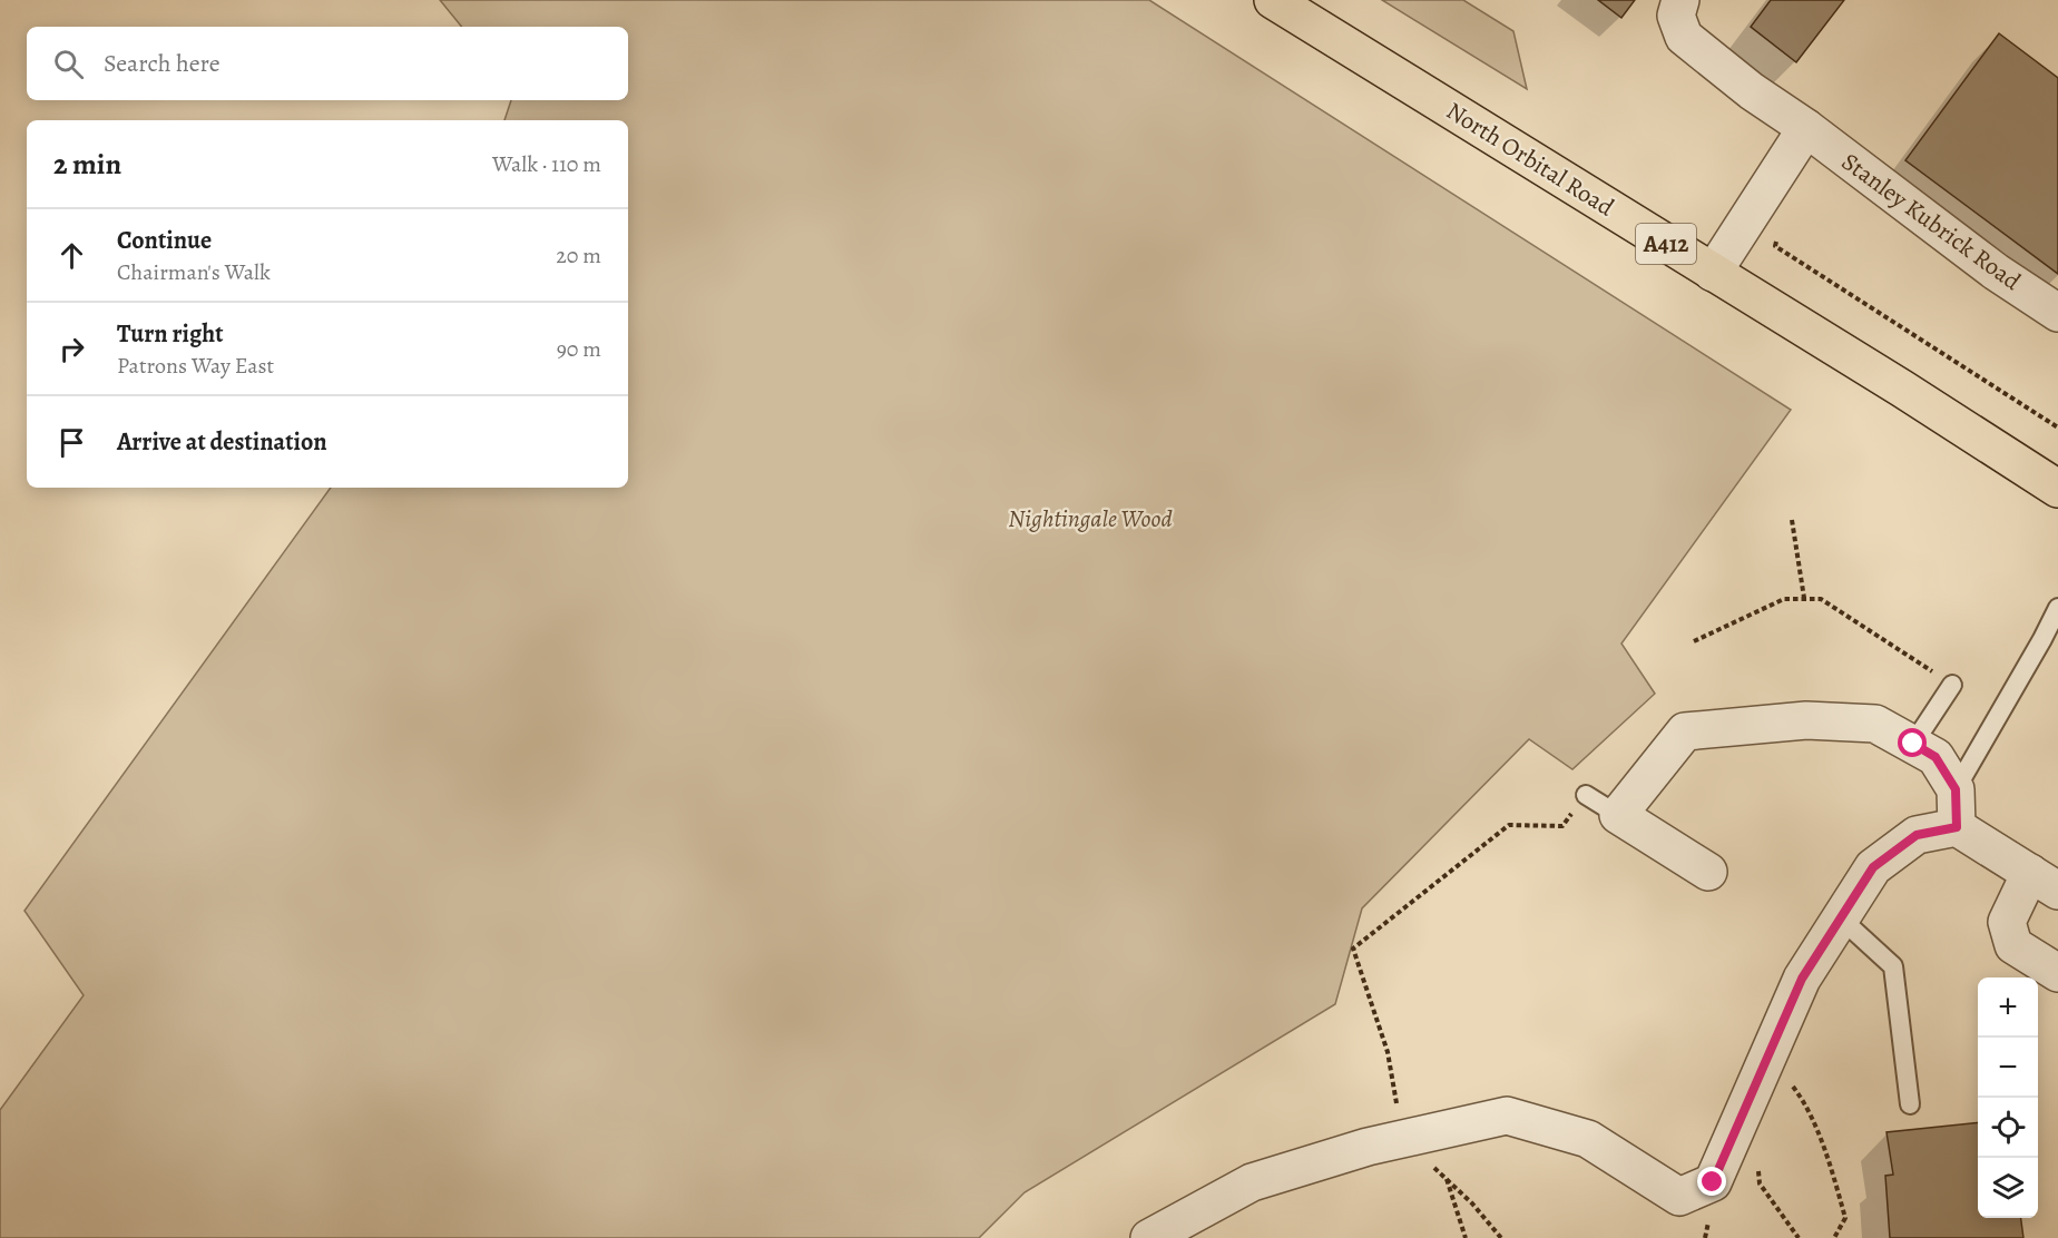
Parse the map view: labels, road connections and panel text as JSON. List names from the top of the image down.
{
  "streets": {
    "main road": ["North Orbital Road", "A412"],
    "street": ["Stanley Kubrick Road"]
  },
  "parks": ["Nightingale Wood"],
  "page": {
    "search": "Search here",
    "heading": ["2 min", "Walk · 110 m"],
    "list": [
      ["Continue", "Chairman's Walk", "20 m"],
      ["Turn right", "Patrons Way East", "90 m"],
      "Arrive at destination"
    ],
    "map_buttons": ["+", "−"]
  }
}
